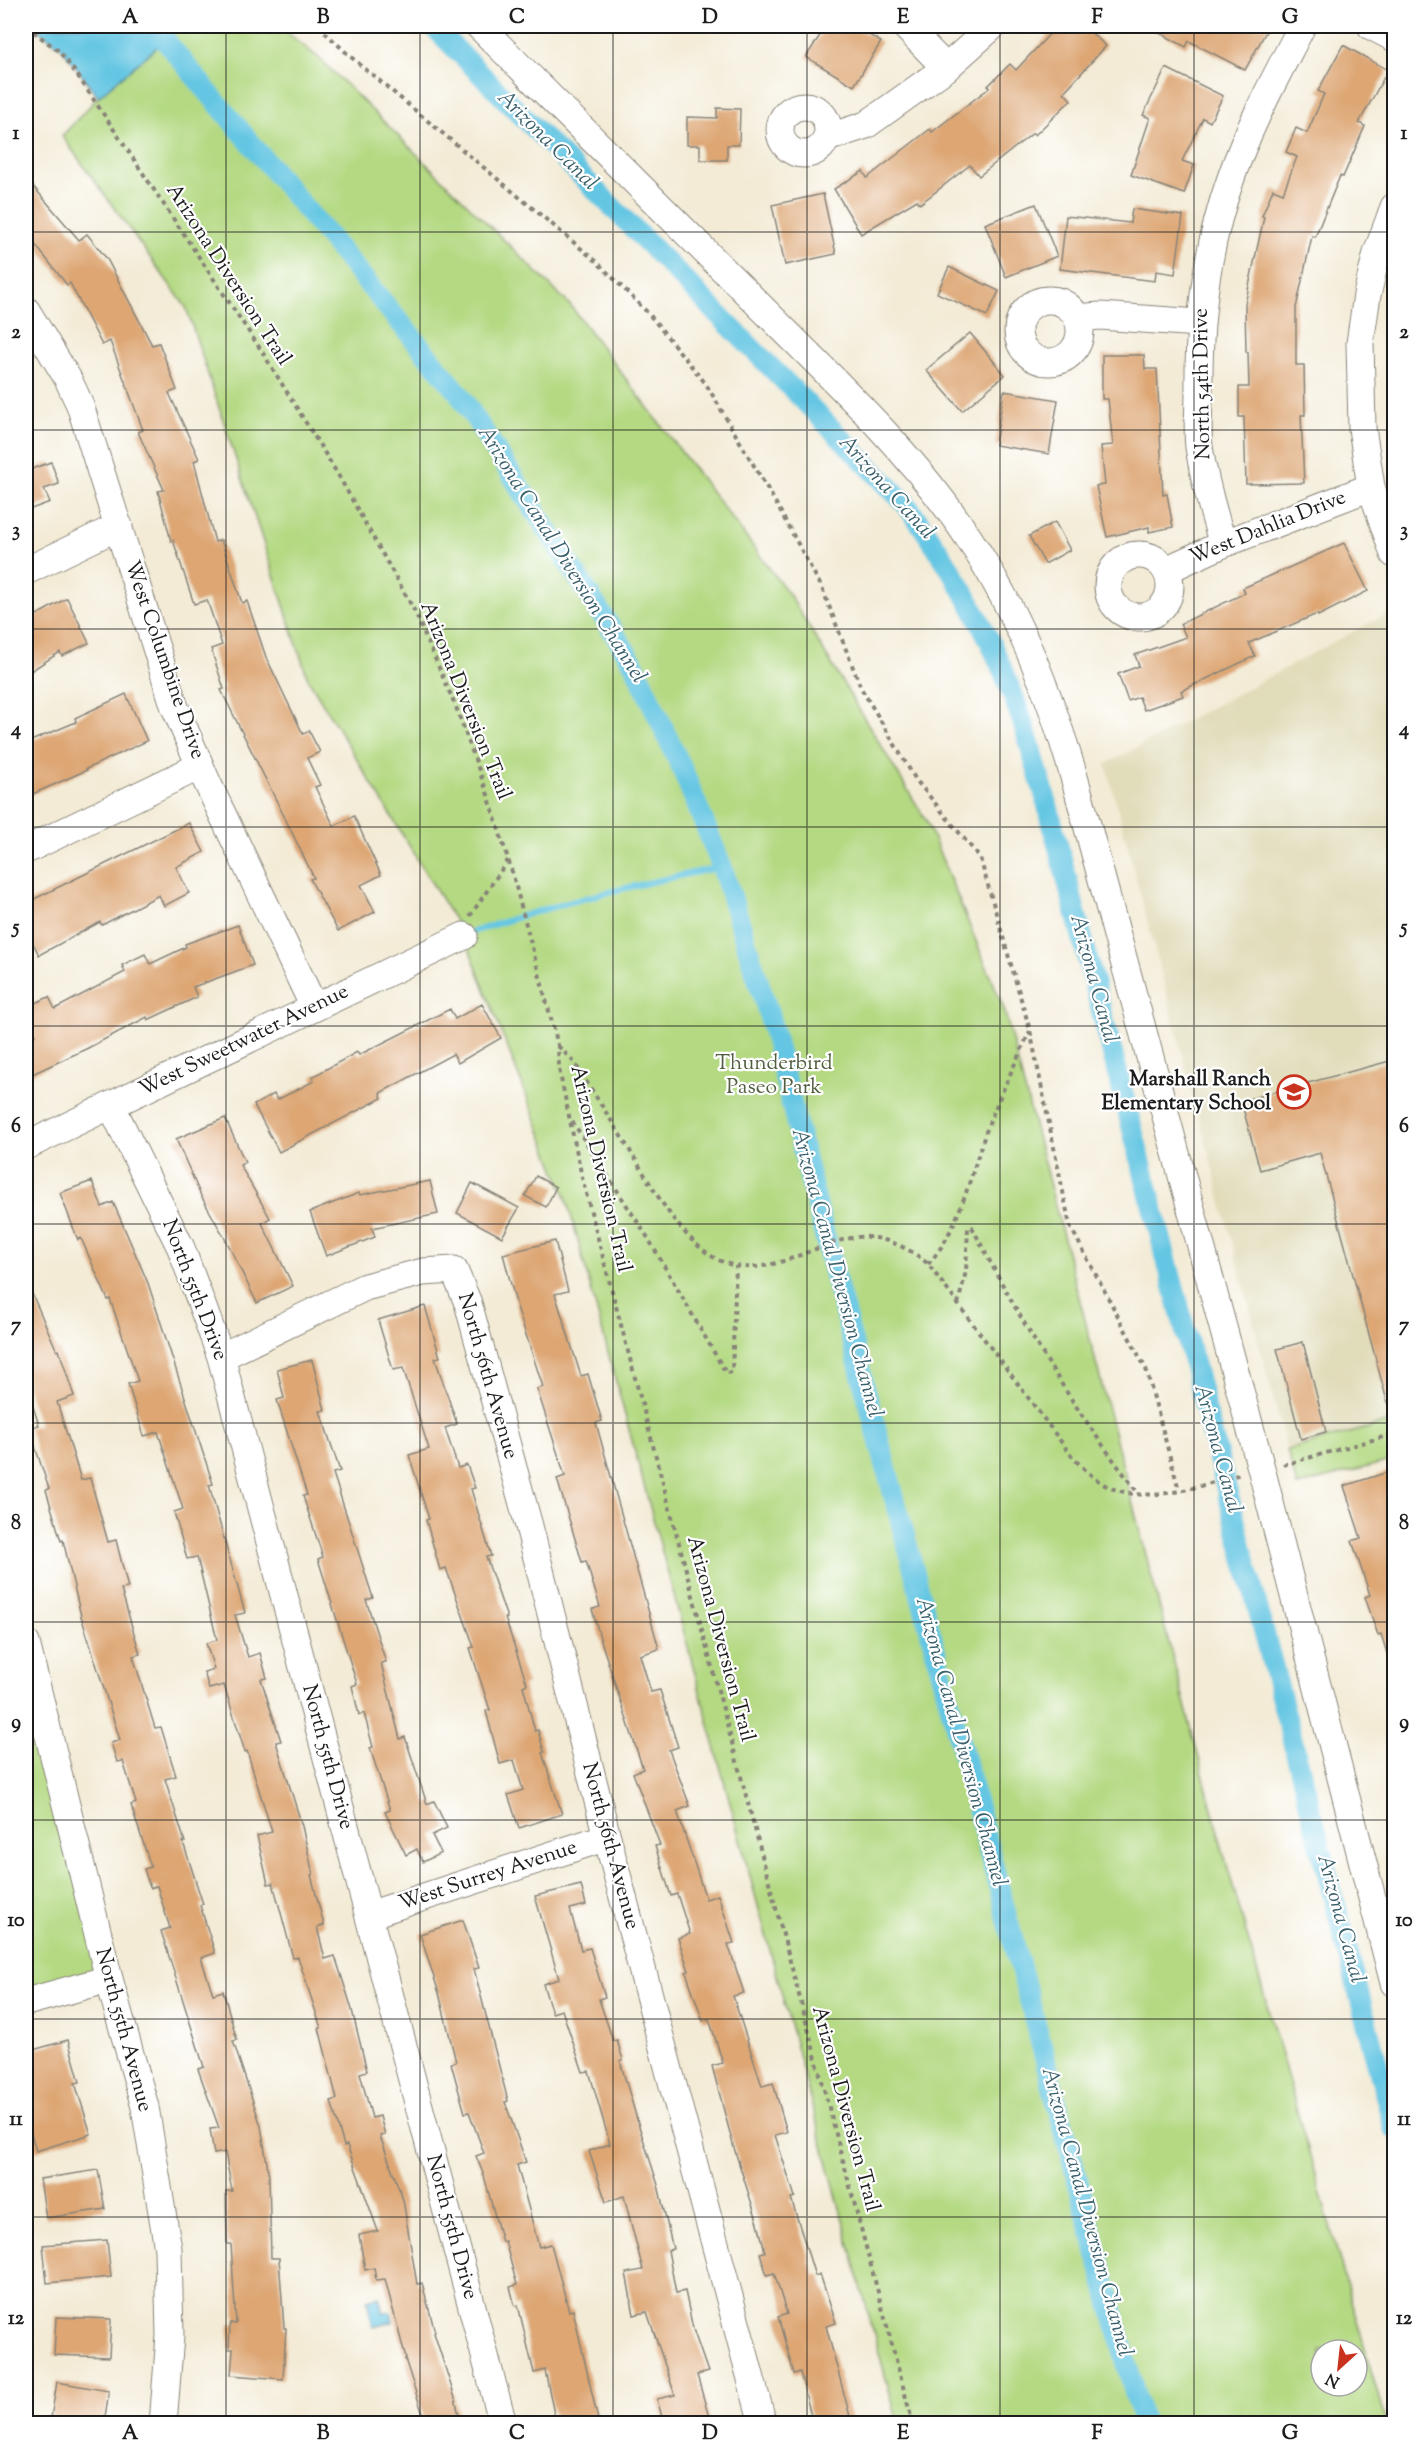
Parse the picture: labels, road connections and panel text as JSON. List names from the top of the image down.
{
  "streets": {
    "street": [
      "North 54th Drive",
      "West Dahlia Drive",
      "West Columbine Drive",
      "West Sweetwater Avenue",
      "North 55th Drive",
      "North 56th Avenue",
      "West Surrey Avenue",
      "North 55th Avenue"
    ],
    "path": ["Arizona Diversion Trail"]
  },
  "crossings": [
    ["North 54th Drive", "West Dahlia Drive"],
    ["West Columbine Drive", "West Sweetwater Avenue"],
    ["West Sweetwater Avenue", "North 55th Drive"],
    ["North 55th Drive", "North 56th Avenue"],
    ["North 55th Drive", "West Surrey Avenue"],
    ["North 56th Avenue", "West Surrey Avenue"]
  ],
  "water": ["Arizona Canal", "Arizona Canal Diversion Channel"],
  "parks": ["Thunderbird Paseo Park"],
  "places": {
    "school or university": ["Marshall Ranch Elementary School"]
  },
  "north": "bottom left",
  "grid": {
    "columns": [
      "A",
      "B",
      "C",
      "D",
      "E",
      "F",
      "G"
    ],
    "rows": [
      "1",
      "2",
      "3",
      "4",
      "5",
      "6",
      "7",
      "8",
      "9",
      "10",
      "11",
      "12"
    ]
  }
}
